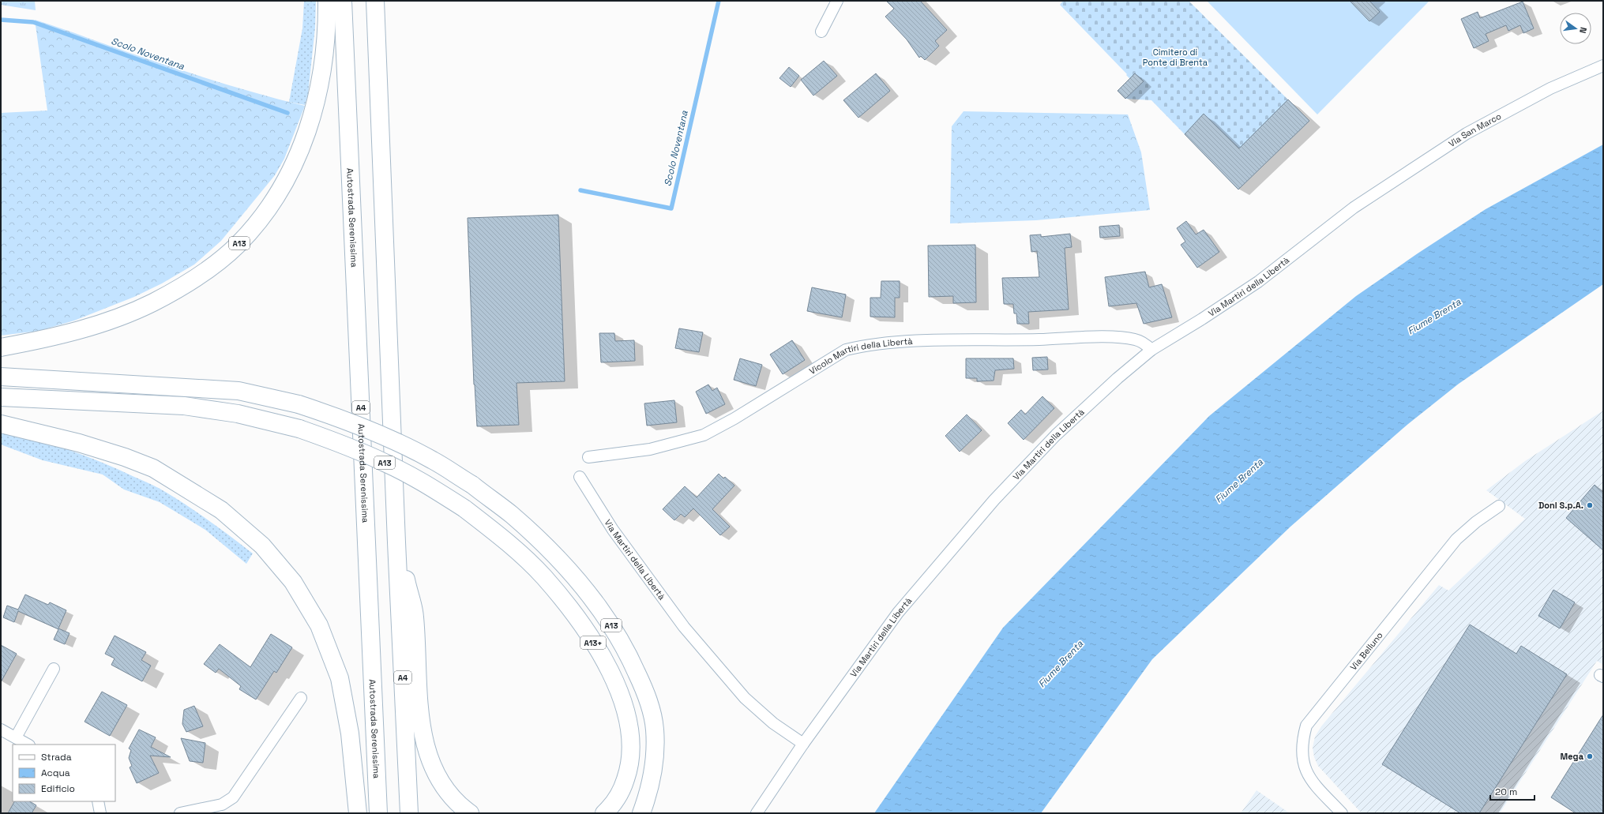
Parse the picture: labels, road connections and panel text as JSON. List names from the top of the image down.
{
  "streets": {
    "highway": [
      "Autostrada Serenissima",
      "A13",
      "A4",
      "A13+"
    ],
    "street": [
      "Via San Marco",
      "Via Martiri della Libertà",
      "Vicolo Martiri della Libertà",
      "Via Belluno"
    ]
  },
  "crossings": [
    ["Via San Marco", "Via Martiri della Libertà"],
    ["A13", "A13+"],
    ["Via Martiri della Libertà", "Vicolo Martiri della Libertà"]
  ],
  "water": ["Scolo Noventana", "Fiume Brenta"],
  "parks": ["Cimitero di Ponte di Brenta"],
  "places": ["Doni S.p.A.", "Mega"],
  "legend": ["Strada", "Acqua", "Edificio"],
  "scale_bar": "20 m",
  "north": "right"
}
